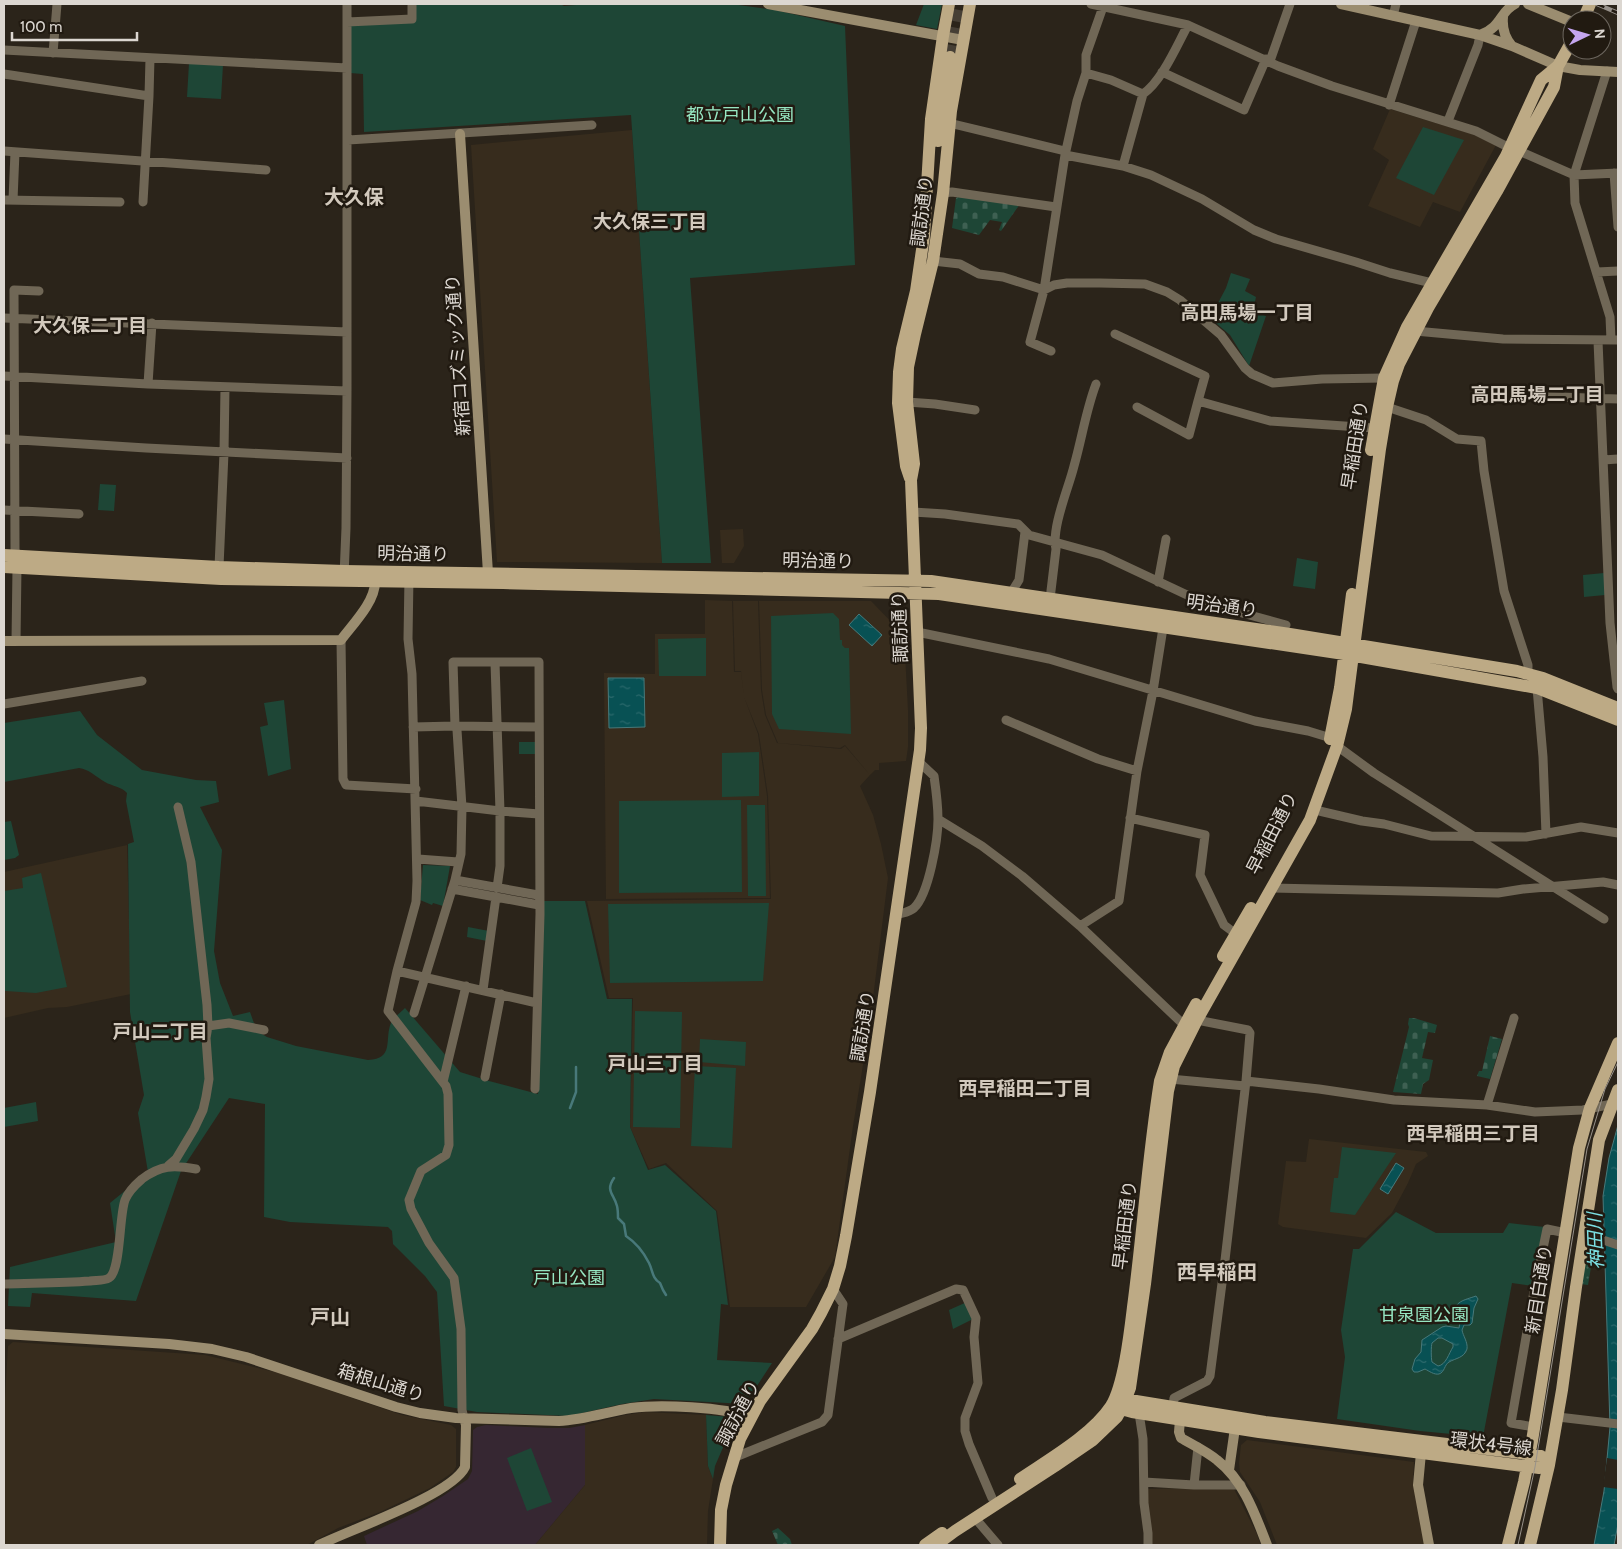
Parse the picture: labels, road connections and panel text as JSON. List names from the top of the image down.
{
  "streets": {
    "main road": [
      "諏訪通り",
      "早稲田通り",
      "明治通り",
      "新目白通り",
      "環状4号線"
    ],
    "street": ["新宿コズミック通り", "箱根山通り"]
  },
  "crossings": [
    ["諏訪通り", "明治通り"],
    ["諏訪通り", "箱根山通り"],
    ["新宿コズミック通り", "明治通り"],
    ["早稲田通り", "明治通り"],
    ["早稲田通り", "環状4号線"],
    ["新目白通り", "環状4号線"]
  ],
  "districts": [
    "大久保",
    "大久保三丁目",
    "高田馬場一丁目",
    "大久保二丁目",
    "高田馬場二丁目",
    "戸山二丁目",
    "戸山三丁目",
    "西早稲田二丁目",
    "西早稲田三丁目",
    "西早稲田",
    "戸山"
  ],
  "water": ["神田川"],
  "parks": ["都立戸山公園", "戸山公園", "甘泉園公園"],
  "scale_bar": "100 m",
  "north": "right"
}
